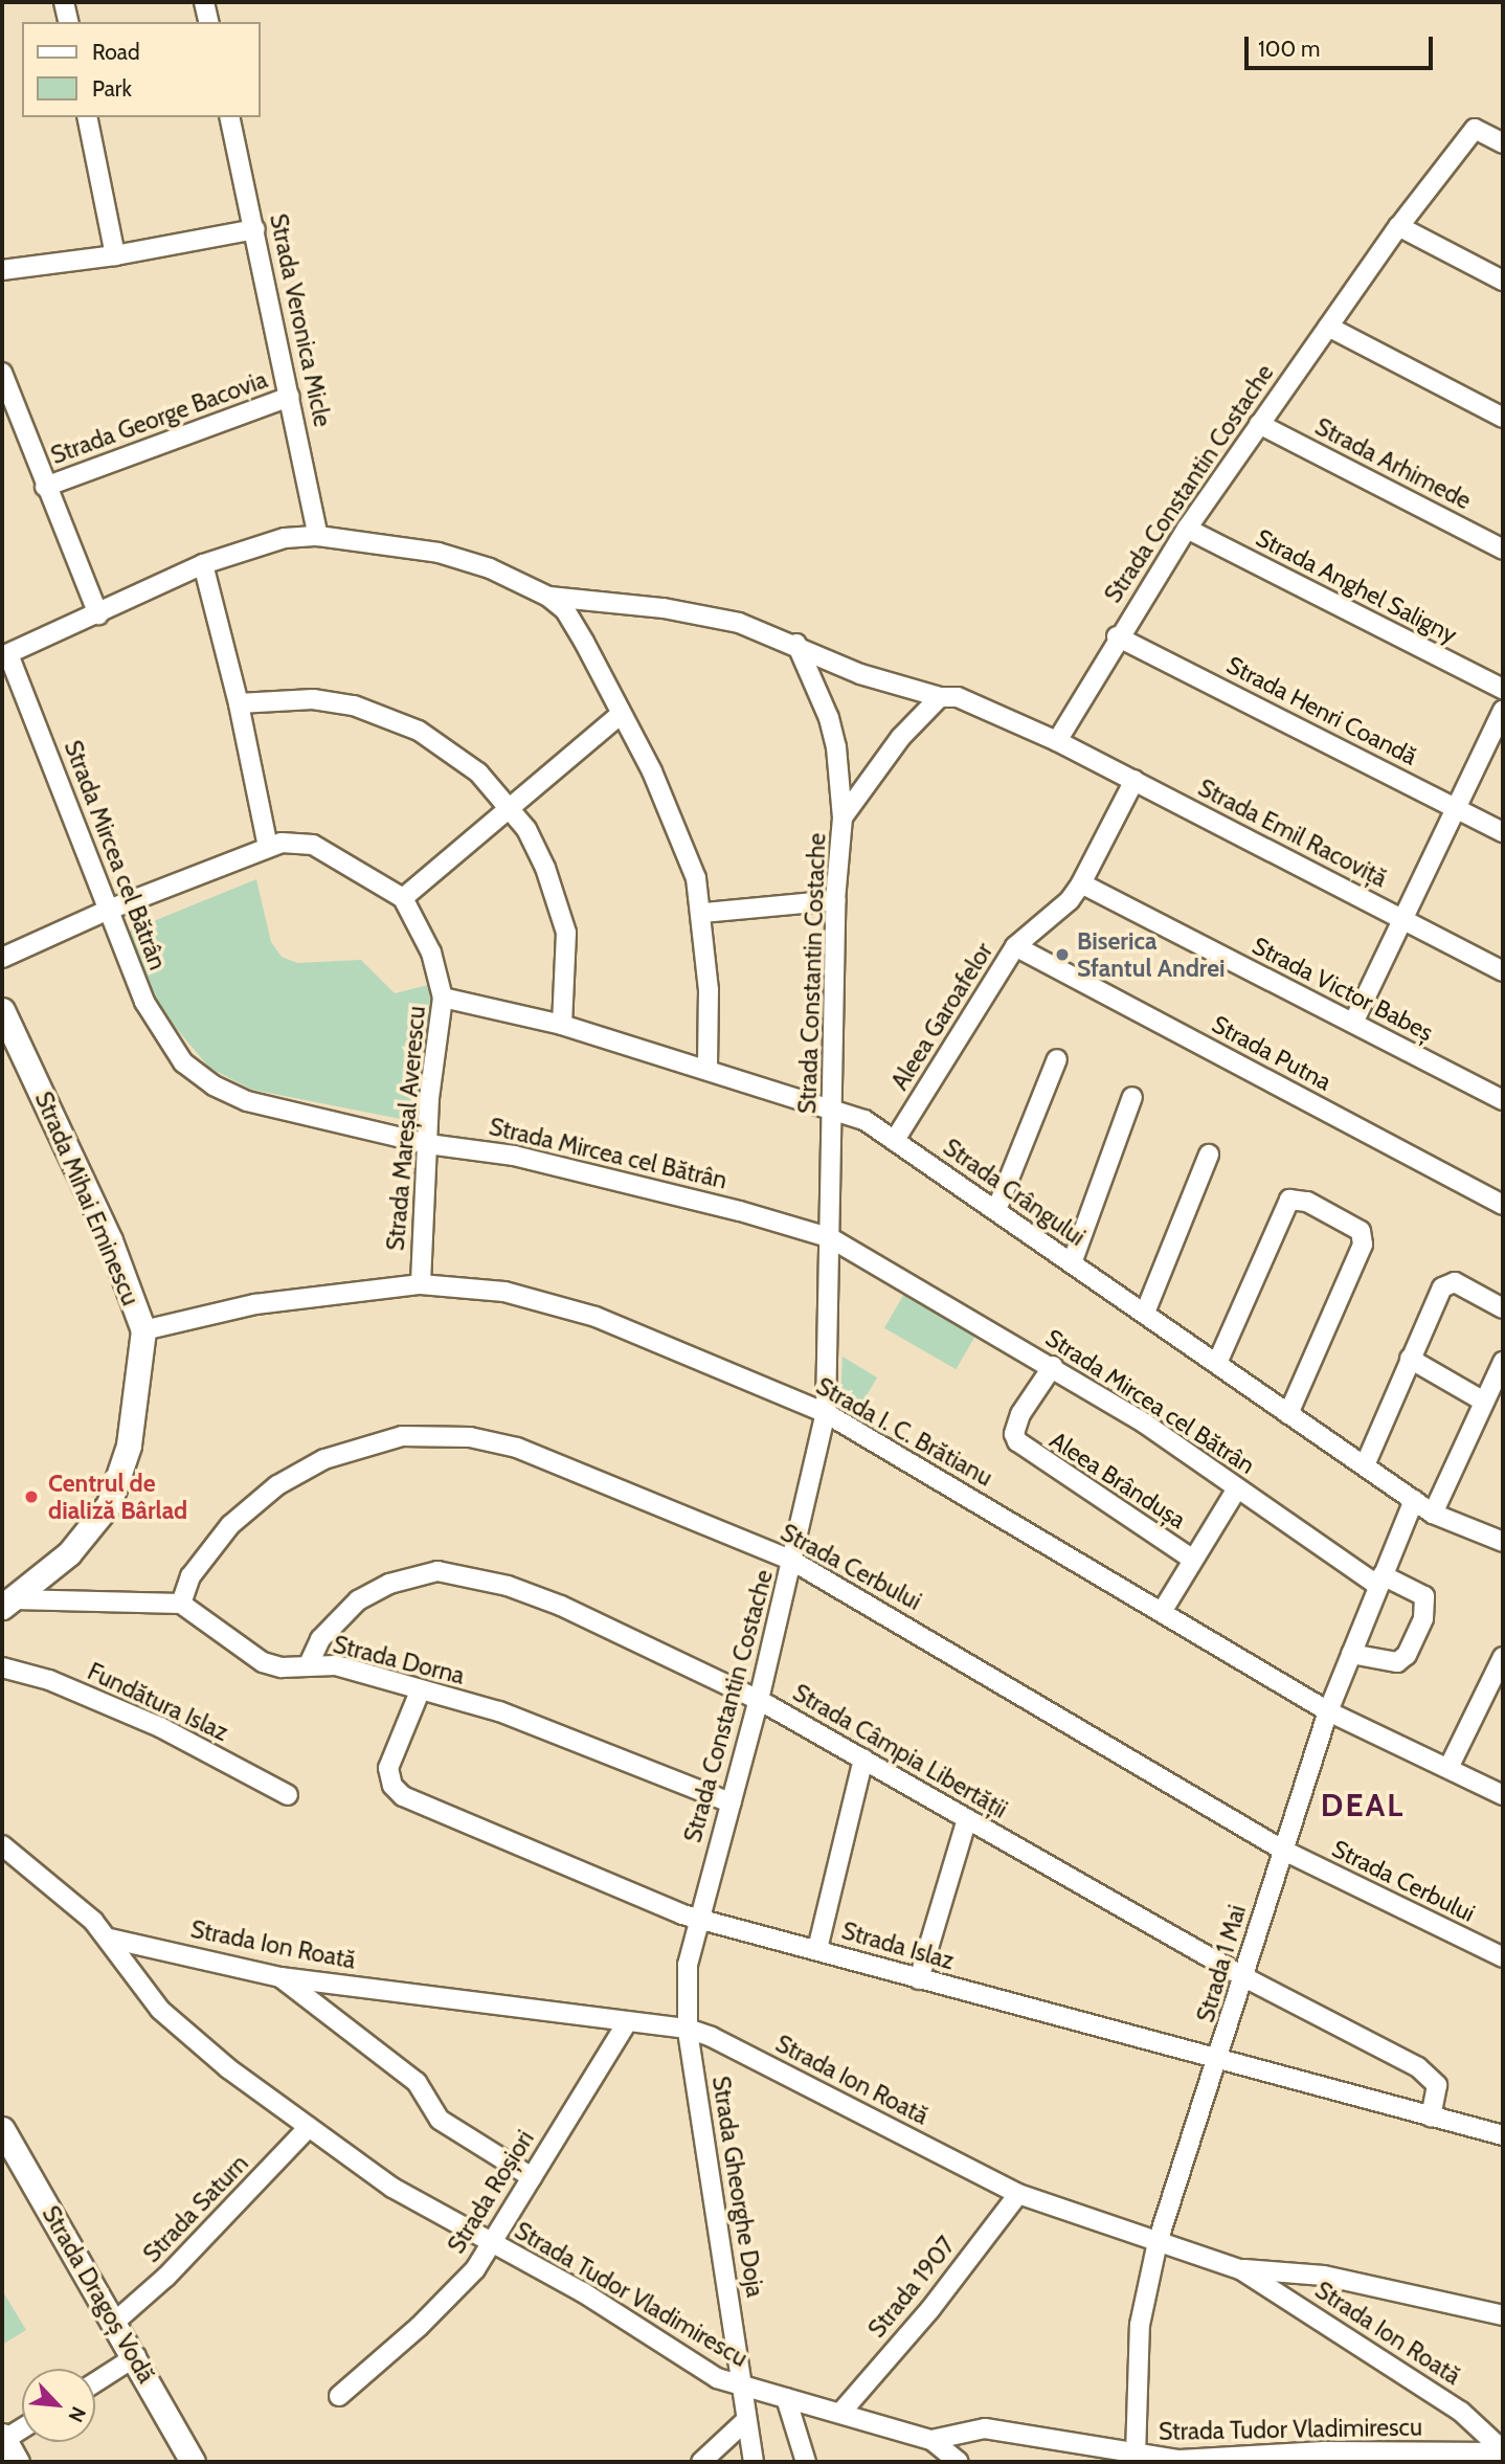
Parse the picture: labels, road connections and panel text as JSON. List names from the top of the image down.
{
  "streets": {
    "main road": ["Strada Mihai Eminescu", "Strada Dragoș Vodă"],
    "street": [
      "Strada Veronica Micle",
      "Strada George Bacovia",
      "Strada Arhimede",
      "Strada Constantin Costache",
      "Strada Anghel Saligny",
      "Strada Henri Coandă",
      "Strada Emil Racoviță",
      "Strada Mircea cel Bătrân",
      "Strada Victor Babeș",
      "Aleea Garoafelor",
      "Strada Putna",
      "Strada Mareșal Averescu",
      "Strada Crângului",
      "Strada I. C. Brătianu",
      "Aleea Brândușa",
      "Strada Cerbului",
      "Strada Dorna",
      "Fundătura Islaz",
      "Strada Câmpia Libertății",
      "Strada Ion Roată",
      "Strada Islaz",
      "Strada 1 Mai",
      "Strada Gheorghe Doja",
      "Strada Roșiori",
      "Strada Saturn",
      "Strada 1907",
      "Strada Tudor Vladimirescu"
    ]
  },
  "crossings": [
    ["Strada Veronica Micle", "Strada George Bacovia"],
    ["Strada Arhimede", "Strada Constantin Costache"],
    ["Strada Constantin Costache", "Strada Anghel Saligny"],
    ["Strada Constantin Costache", "Strada Henri Coandă"],
    ["Strada Constantin Costache", "Strada Emil Racoviță"],
    ["Strada Constantin Costache", "Strada Mircea cel Bătrân"],
    ["Strada Constantin Costache", "Strada Crângului"],
    ["Strada Constantin Costache", "Strada I. C. Brătianu"],
    ["Strada Constantin Costache", "Strada Cerbului"],
    ["Strada Constantin Costache", "Strada Dorna"],
    ["Strada Constantin Costache", "Strada Câmpia Libertății"],
    ["Strada Constantin Costache", "Strada Islaz"],
    ["Strada Constantin Costache", "Strada Gheorghe Doja"],
    ["Strada Emil Racoviță", "Aleea Garoafelor"],
    ["Strada Mircea cel Bătrân", "Strada Mareșal Averescu"],
    ["Strada Mircea cel Bătrân", "Aleea Brândușa"],
    ["Strada Mircea cel Bătrân", "Strada 1 Mai"],
    ["Strada Victor Babeș", "Aleea Garoafelor"],
    ["Aleea Garoafelor", "Strada Putna"],
    ["Aleea Garoafelor", "Strada Crângului"],
    ["Strada Mareșal Averescu", "Strada Crângului"],
    ["Strada Mareșal Averescu", "Strada I. C. Brătianu"],
    ["Strada Crângului", "Strada 1 Mai"],
    ["Strada Mihai Eminescu", "Strada I. C. Brătianu"],
    ["Strada I. C. Brătianu", "Aleea Brândușa"],
    ["Strada I. C. Brătianu", "Strada 1 Mai"],
    ["Strada Cerbului", "Strada Dorna"],
    ["Strada Cerbului", "Strada 1 Mai"],
    ["Strada Dorna", "Strada Câmpia Libertății"],
    ["Strada Dorna", "Strada Islaz"],
    ["Strada Câmpia Libertății", "Strada Islaz"],
    ["Strada Câmpia Libertății", "Strada 1 Mai"],
    ["Strada Ion Roată", "Strada 1 Mai"],
    ["Strada Ion Roată", "Strada Gheorghe Doja"],
    ["Strada Ion Roată", "Strada Roșiori"],
    ["Strada Ion Roată", "Strada 1907"],
    ["Strada Ion Roată", "Strada Tudor Vladimirescu"],
    ["Strada Islaz", "Strada 1 Mai"],
    ["Strada Islaz", "Strada Gheorghe Doja"],
    ["Strada 1 Mai", "Strada Tudor Vladimirescu"],
    ["Strada Gheorghe Doja", "Strada Tudor Vladimirescu"],
    ["Strada Roșiori", "Strada Tudor Vladimirescu"],
    ["Strada Saturn", "Strada Dragoș Vodă"],
    ["Strada Saturn", "Strada Tudor Vladimirescu"],
    ["Strada 1907", "Strada Tudor Vladimirescu"]
  ],
  "districts": ["DEAL"],
  "places": ["Biserica Sfantul Andrei", "Centrul de dializă Bârlad"],
  "legend": ["Road", "Park"],
  "scale_bar": "100 m",
  "north": "bottom right"
}
